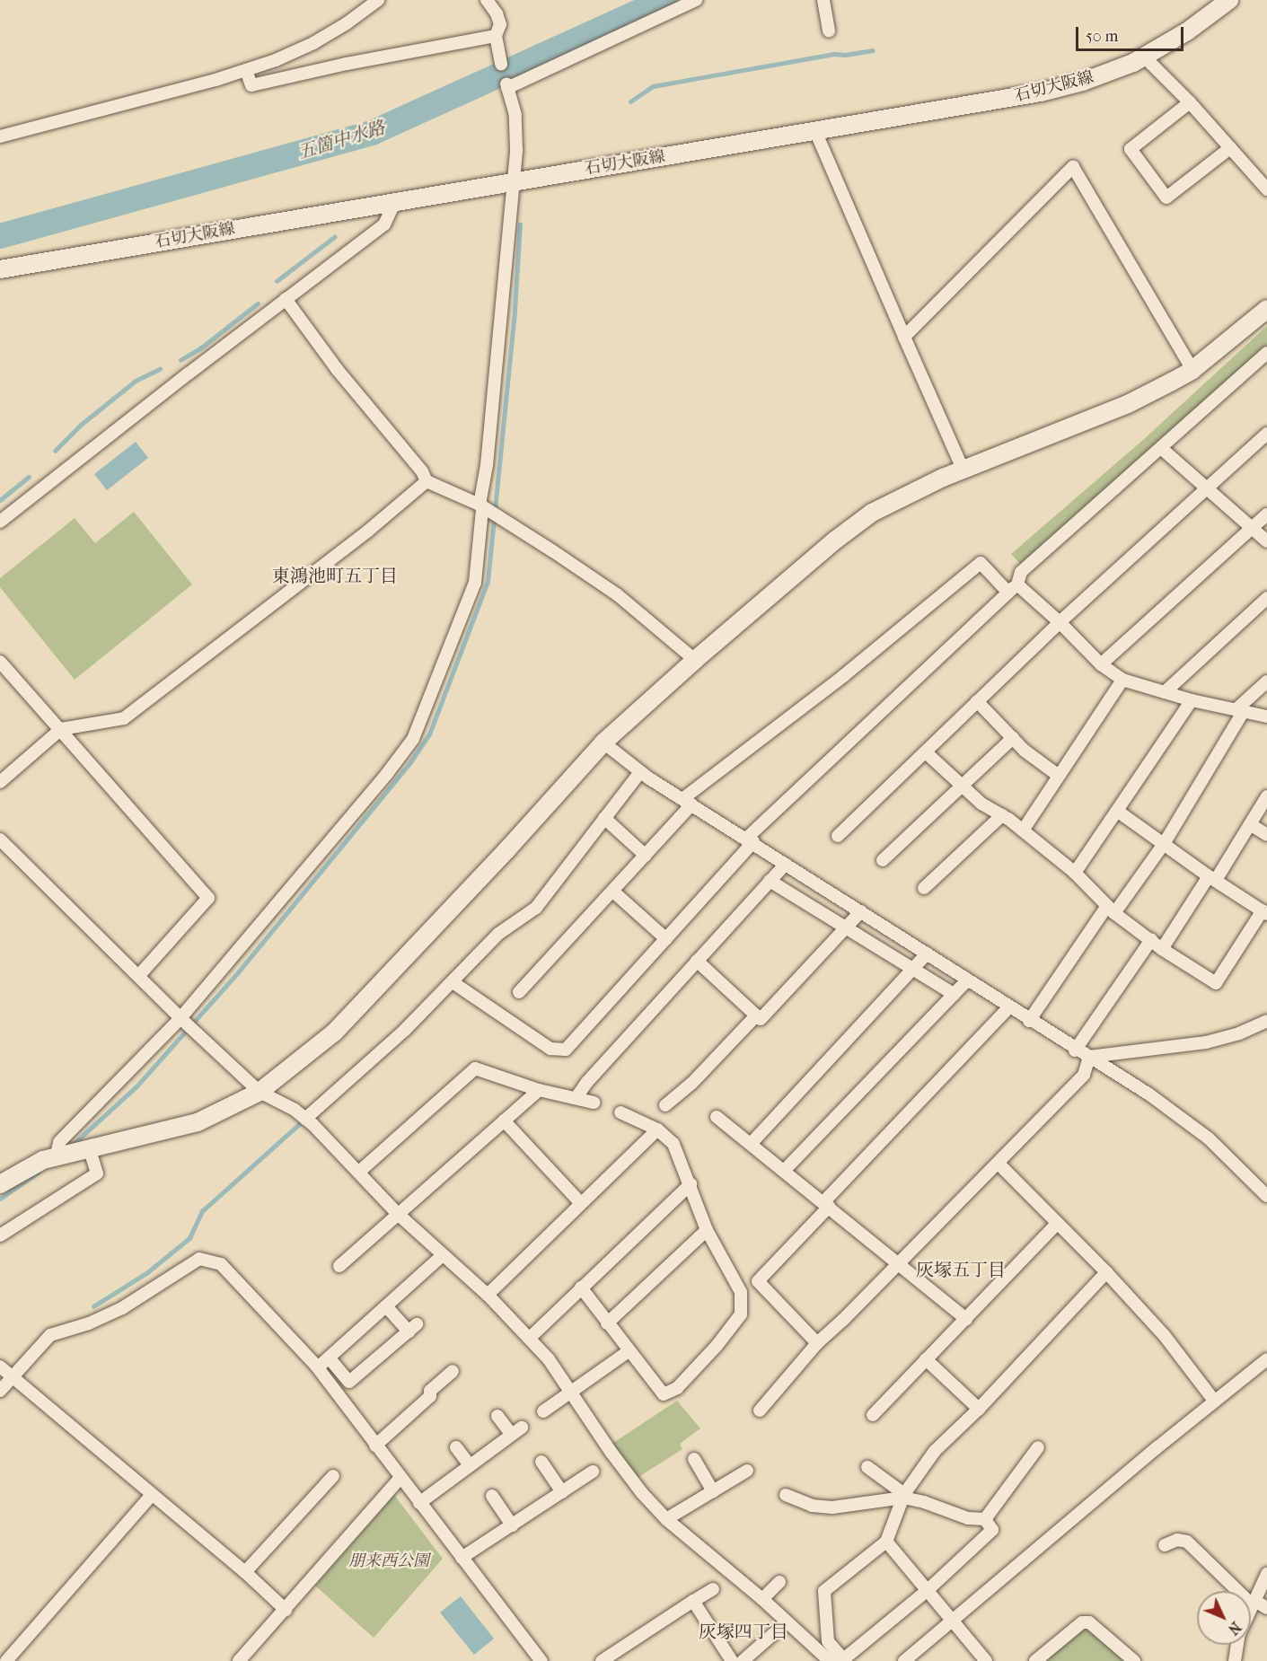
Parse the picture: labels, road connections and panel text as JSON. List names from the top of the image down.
{
  "streets": {
    "street": ["石切大阪線"]
  },
  "districts": ["東鴻池町五丁目", "灰塚五丁目", "灰塚四丁目"],
  "water": ["五箇中水路"],
  "parks": ["朋来西公園"],
  "scale_bar": "50 m",
  "north": "bottom right"
}
